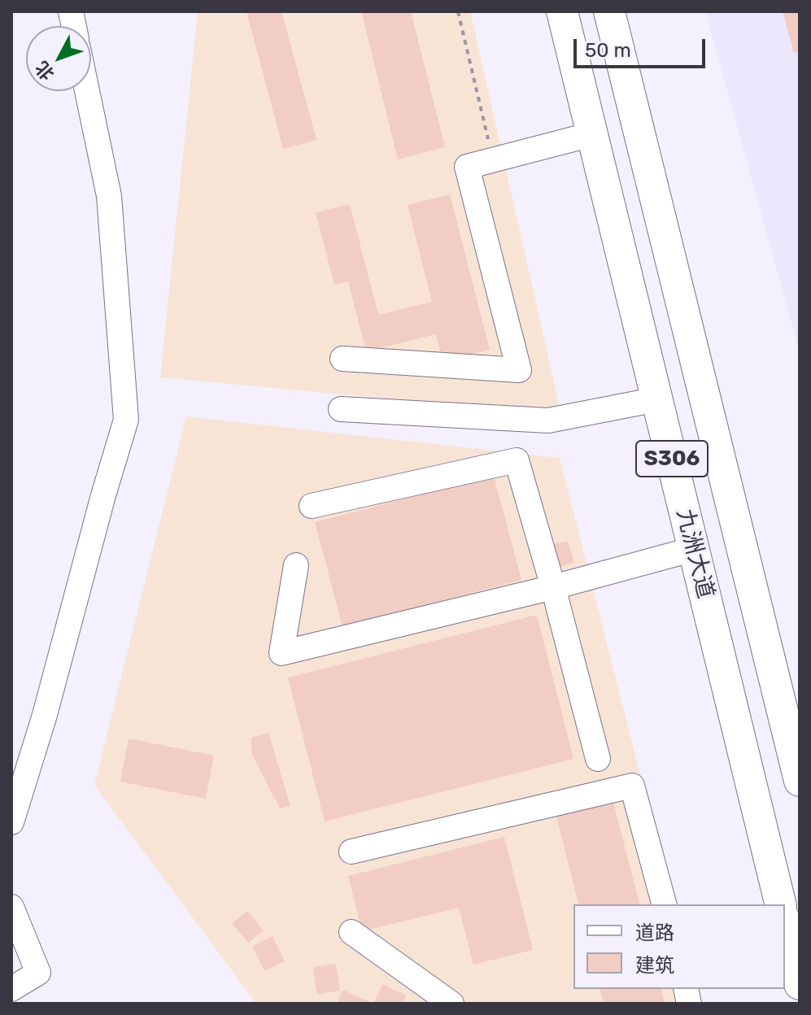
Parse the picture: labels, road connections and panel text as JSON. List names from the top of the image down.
{
  "streets": {
    "main road": ["S306", "九洲大道"]
  },
  "legend": ["道路", "建筑"],
  "scale_bar": "50 m",
  "north": "bottom left"
}
